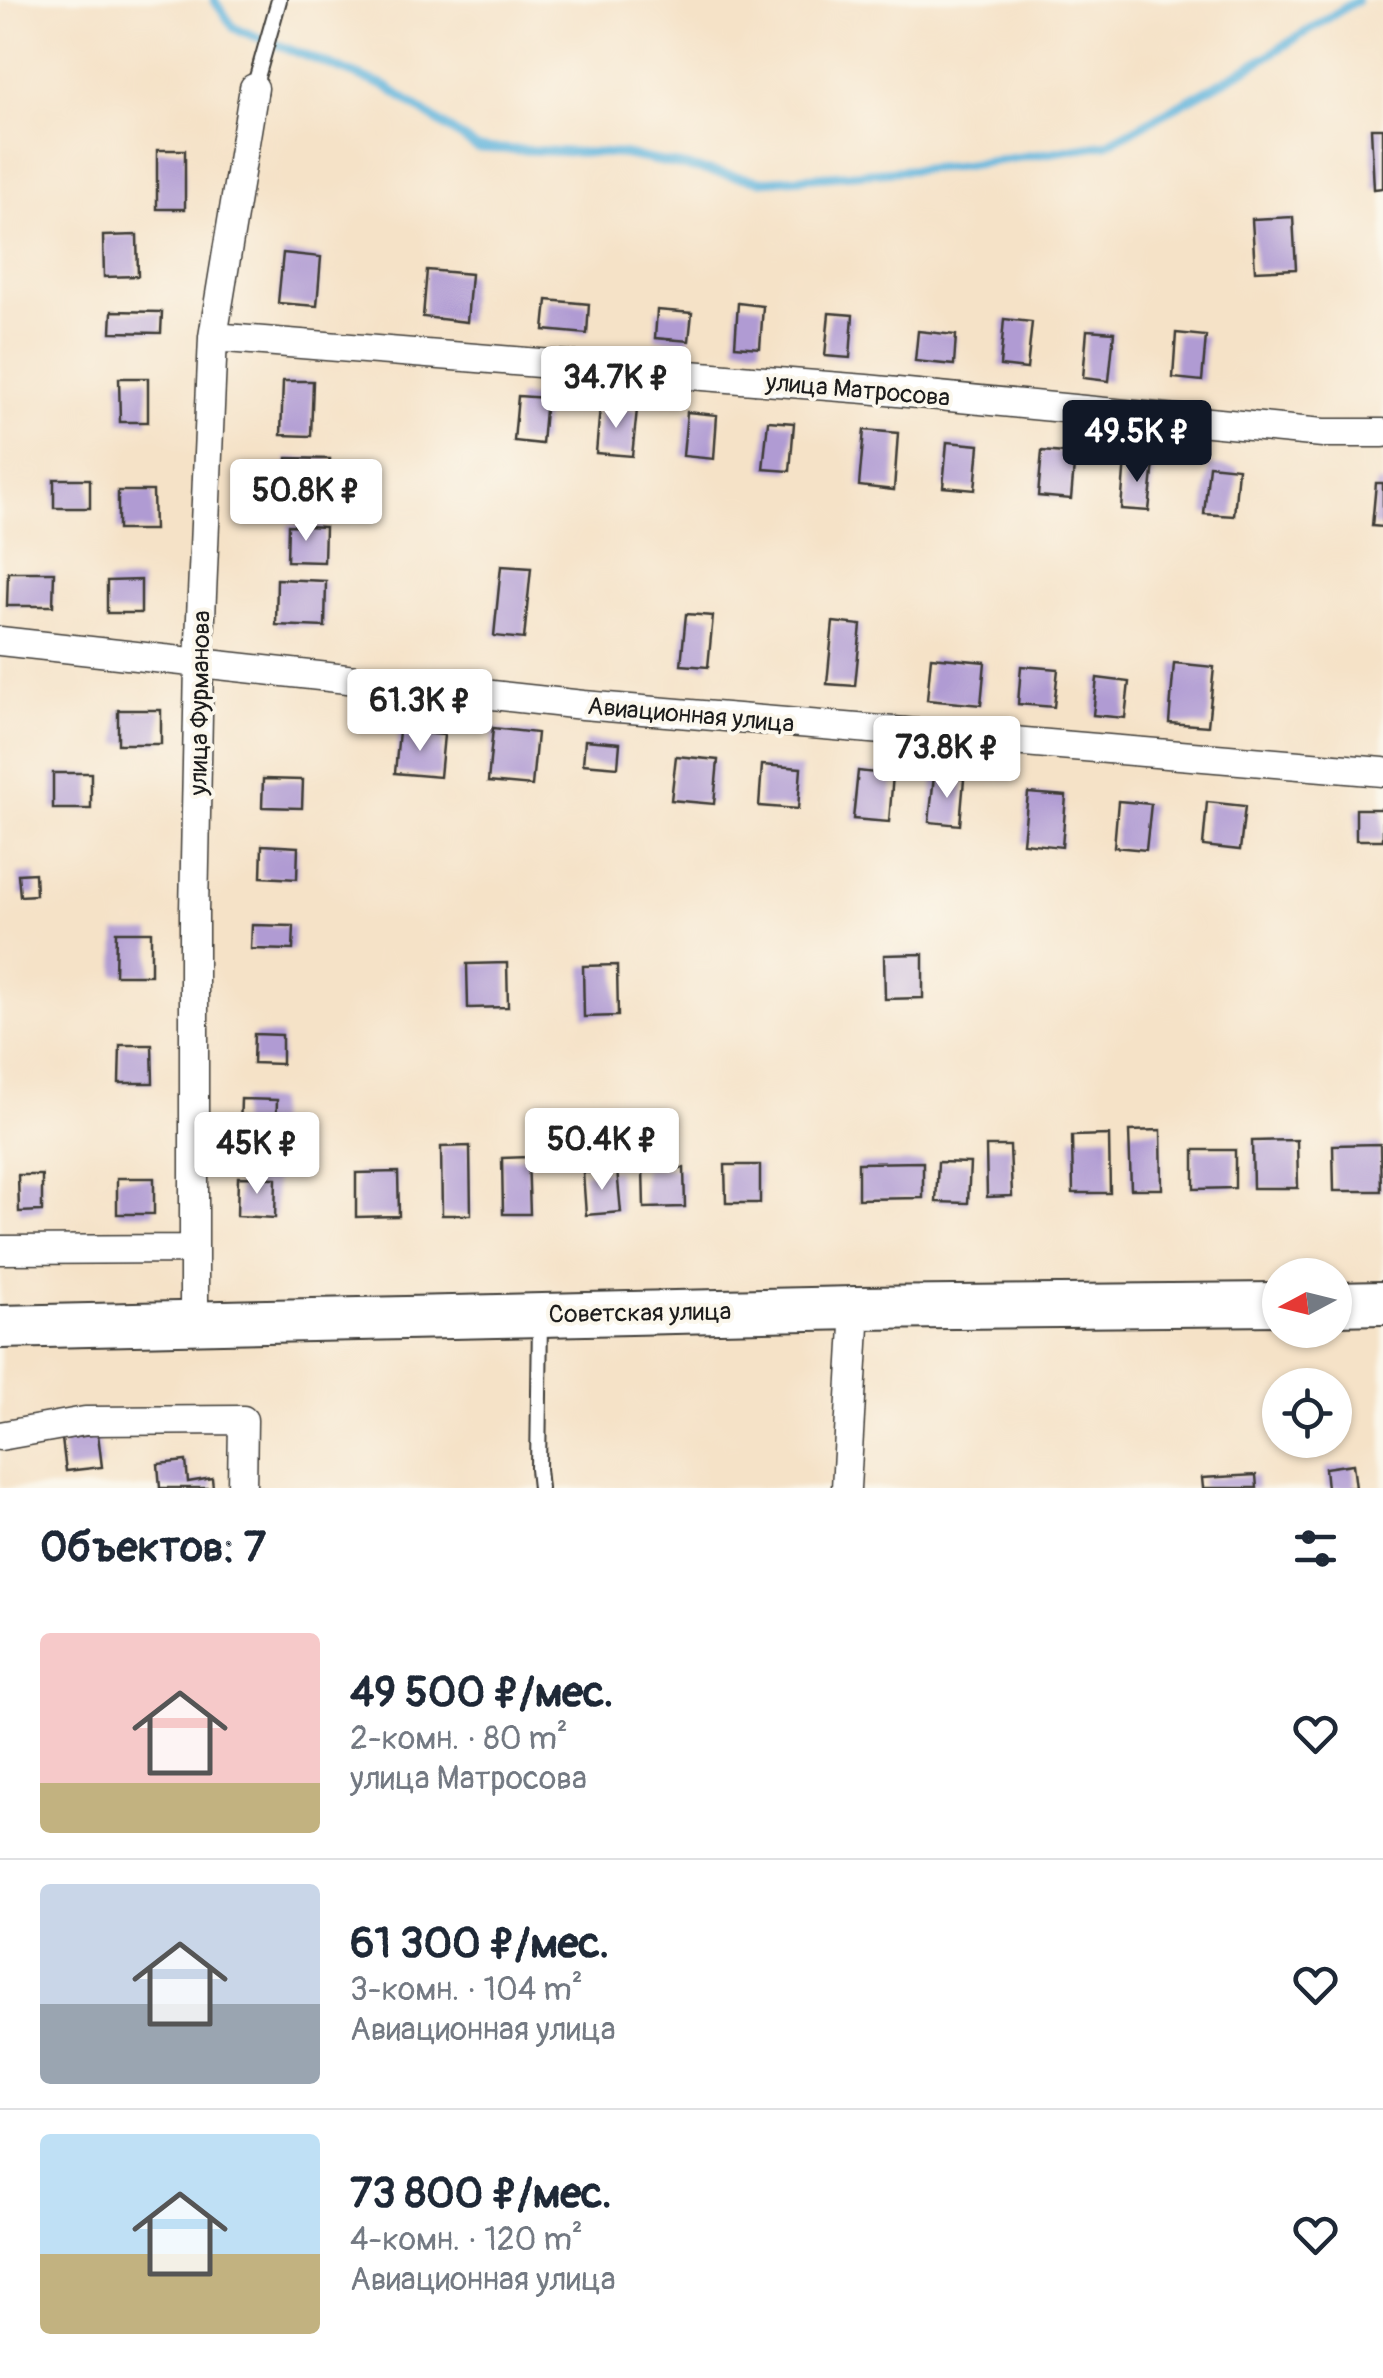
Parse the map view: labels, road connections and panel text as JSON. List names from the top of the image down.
{
  "streets": {
    "main road": ["Советская улица"],
    "street": ["улица Матросова", "улица Фурманова", "Авиационная улица"]
  },
  "crossings": [
    ["улица Матросова", "улица Фурманова"],
    ["улица Фурманова", "Авиационная улица"],
    ["улица Фурманова", "Советская улица"]
  ],
  "north": "left",
  "page": {
    "price": [
      "34.7K ₽",
      "49.5K ₽",
      "50.8K ₽",
      "61.3K ₽",
      "73.8K ₽",
      "50.4K ₽",
      "45K ₽"
    ],
    "heading": "Объектов: 7",
    "list": [
      {
        "name": "49 500 ₽/мес.",
        "note": "2-комн. · 80 m² · улица Матросова"
      },
      {
        "name": "61 300 ₽/мес.",
        "note": "3-комн. · 104 m² · Авиационная улица"
      },
      {
        "name": "73 800 ₽/мес.",
        "note": "4-комн. · 120 m² · Авиационная улица"
      }
    ]
  }
}
